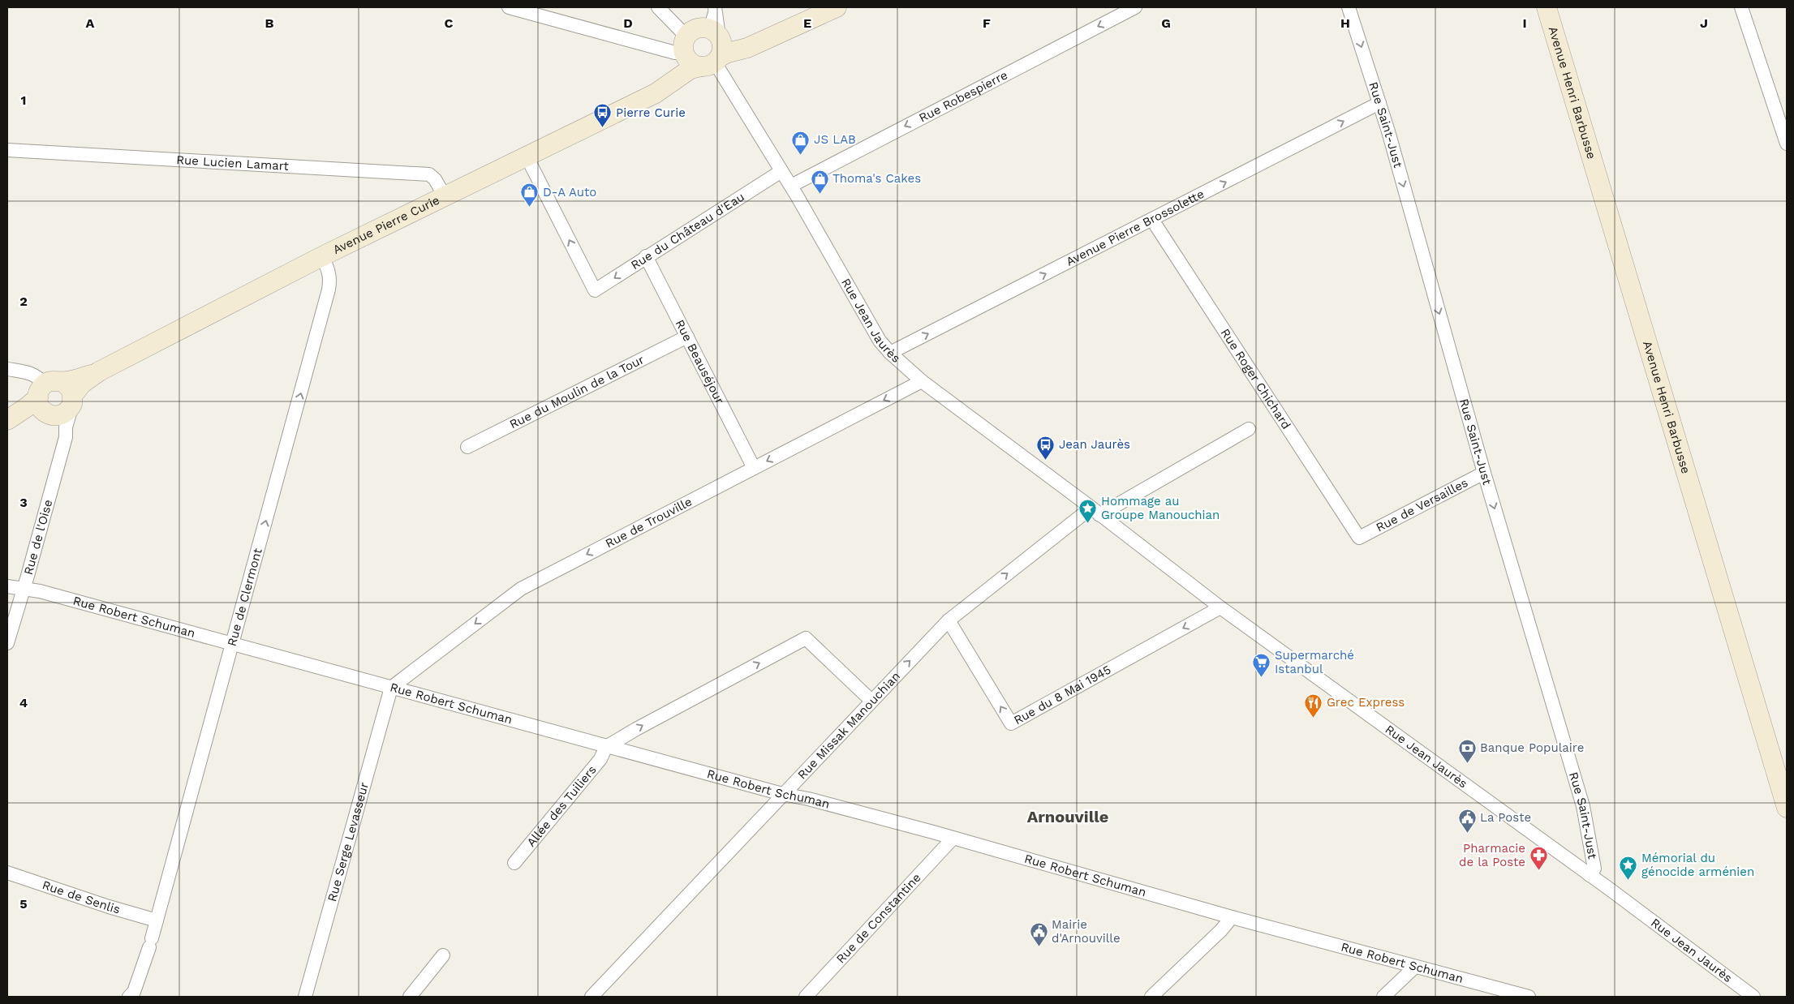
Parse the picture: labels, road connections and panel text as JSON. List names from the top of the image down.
{
  "streets": {
    "main road": ["Avenue Henri Barbusse", "Avenue Pierre Curie"],
    "street": [
      "Rue Robespierre",
      "Rue Saint-Just",
      "Rue Lucien Lamart",
      "Avenue Pierre Brossolette",
      "Rue du Château d'Eau",
      "Rue Jean Jaurès",
      "Rue Beauséjour",
      "Rue Roger Chichard",
      "Rue du Moulin de la Tour",
      "Rue de Versailles",
      "Rue de Trouville",
      "Rue de l'Oise",
      "Rue de Clermont",
      "Rue Robert Schuman",
      "Rue du 8 Mai 1945",
      "Rue Missak Manouchian",
      "Allée des Tuiliers",
      "Rue Serge Levasseur",
      "Rue de Senlis",
      "Rue de Constantine"
    ]
  },
  "crossings": [
    ["Rue Robespierre", "Rue Jean Jaurès"],
    ["Rue Saint-Just", "Avenue Pierre Brossolette"],
    ["Rue Saint-Just", "Rue Jean Jaurès"],
    ["Rue Saint-Just", "Rue de Versailles"],
    ["Rue Lucien Lamart", "Avenue Pierre Curie"],
    ["Avenue Pierre Curie", "Rue du Château d'Eau"],
    ["Avenue Pierre Curie", "Rue Jean Jaurès"],
    ["Avenue Pierre Curie", "Rue de l'Oise"],
    ["Avenue Pierre Curie", "Rue de Clermont"],
    ["Avenue Pierre Brossolette", "Rue Jean Jaurès"],
    ["Avenue Pierre Brossolette", "Rue Roger Chichard"],
    ["Rue du Château d'Eau", "Rue Jean Jaurès"],
    ["Rue du Château d'Eau", "Rue Beauséjour"],
    ["Rue Jean Jaurès", "Rue de Trouville"],
    ["Rue Jean Jaurès", "Rue du 8 Mai 1945"],
    ["Rue Jean Jaurès", "Rue Missak Manouchian"],
    ["Rue Beauséjour", "Rue du Moulin de la Tour"],
    ["Rue Beauséjour", "Rue de Trouville"],
    ["Rue Roger Chichard", "Rue de Versailles"],
    ["Rue de Trouville", "Rue Robert Schuman"],
    ["Rue de Trouville", "Rue Serge Levasseur"],
    ["Rue de l'Oise", "Rue Robert Schuman"],
    ["Rue de Clermont", "Rue Robert Schuman"],
    ["Rue de Clermont", "Rue de Senlis"],
    ["Rue Robert Schuman", "Rue Missak Manouchian"],
    ["Rue Robert Schuman", "Allée des Tuiliers"],
    ["Rue Robert Schuman", "Rue Serge Levasseur"],
    ["Rue Robert Schuman", "Rue de Constantine"],
    ["Rue du 8 Mai 1945", "Rue Missak Manouchian"]
  ],
  "one_way": [
    "Rue Robespierre",
    "Rue Saint-Just",
    "Avenue Pierre Brossolette",
    "Rue de Trouville",
    "Rue de Clermont",
    "Rue Missak Manouchian"
  ],
  "districts": ["Arnouville"],
  "places": {
    "bus stop": ["Pierre Curie", "Jean Jaurès"],
    "shop": ["JS LAB", "Thoma's Cakes", "D-A Auto"],
    "place": ["Hommage au Groupe Manouchian", "Mémorial du génocide arménien"],
    "supermarket": ["Supermarché Istanbul"],
    "restaurant": ["Grec Express"],
    "bank": ["Banque Populaire"],
    "public building": ["La Poste", "Mairie d'Arnouville"],
    "pharmacy": ["Pharmacie de la Poste"]
  },
  "grid": {
    "columns": [
      "A",
      "B",
      "C",
      "D",
      "E",
      "F",
      "G",
      "H",
      "I",
      "J"
    ],
    "rows": [
      "1",
      "2",
      "3",
      "4",
      "5"
    ]
  }
}
